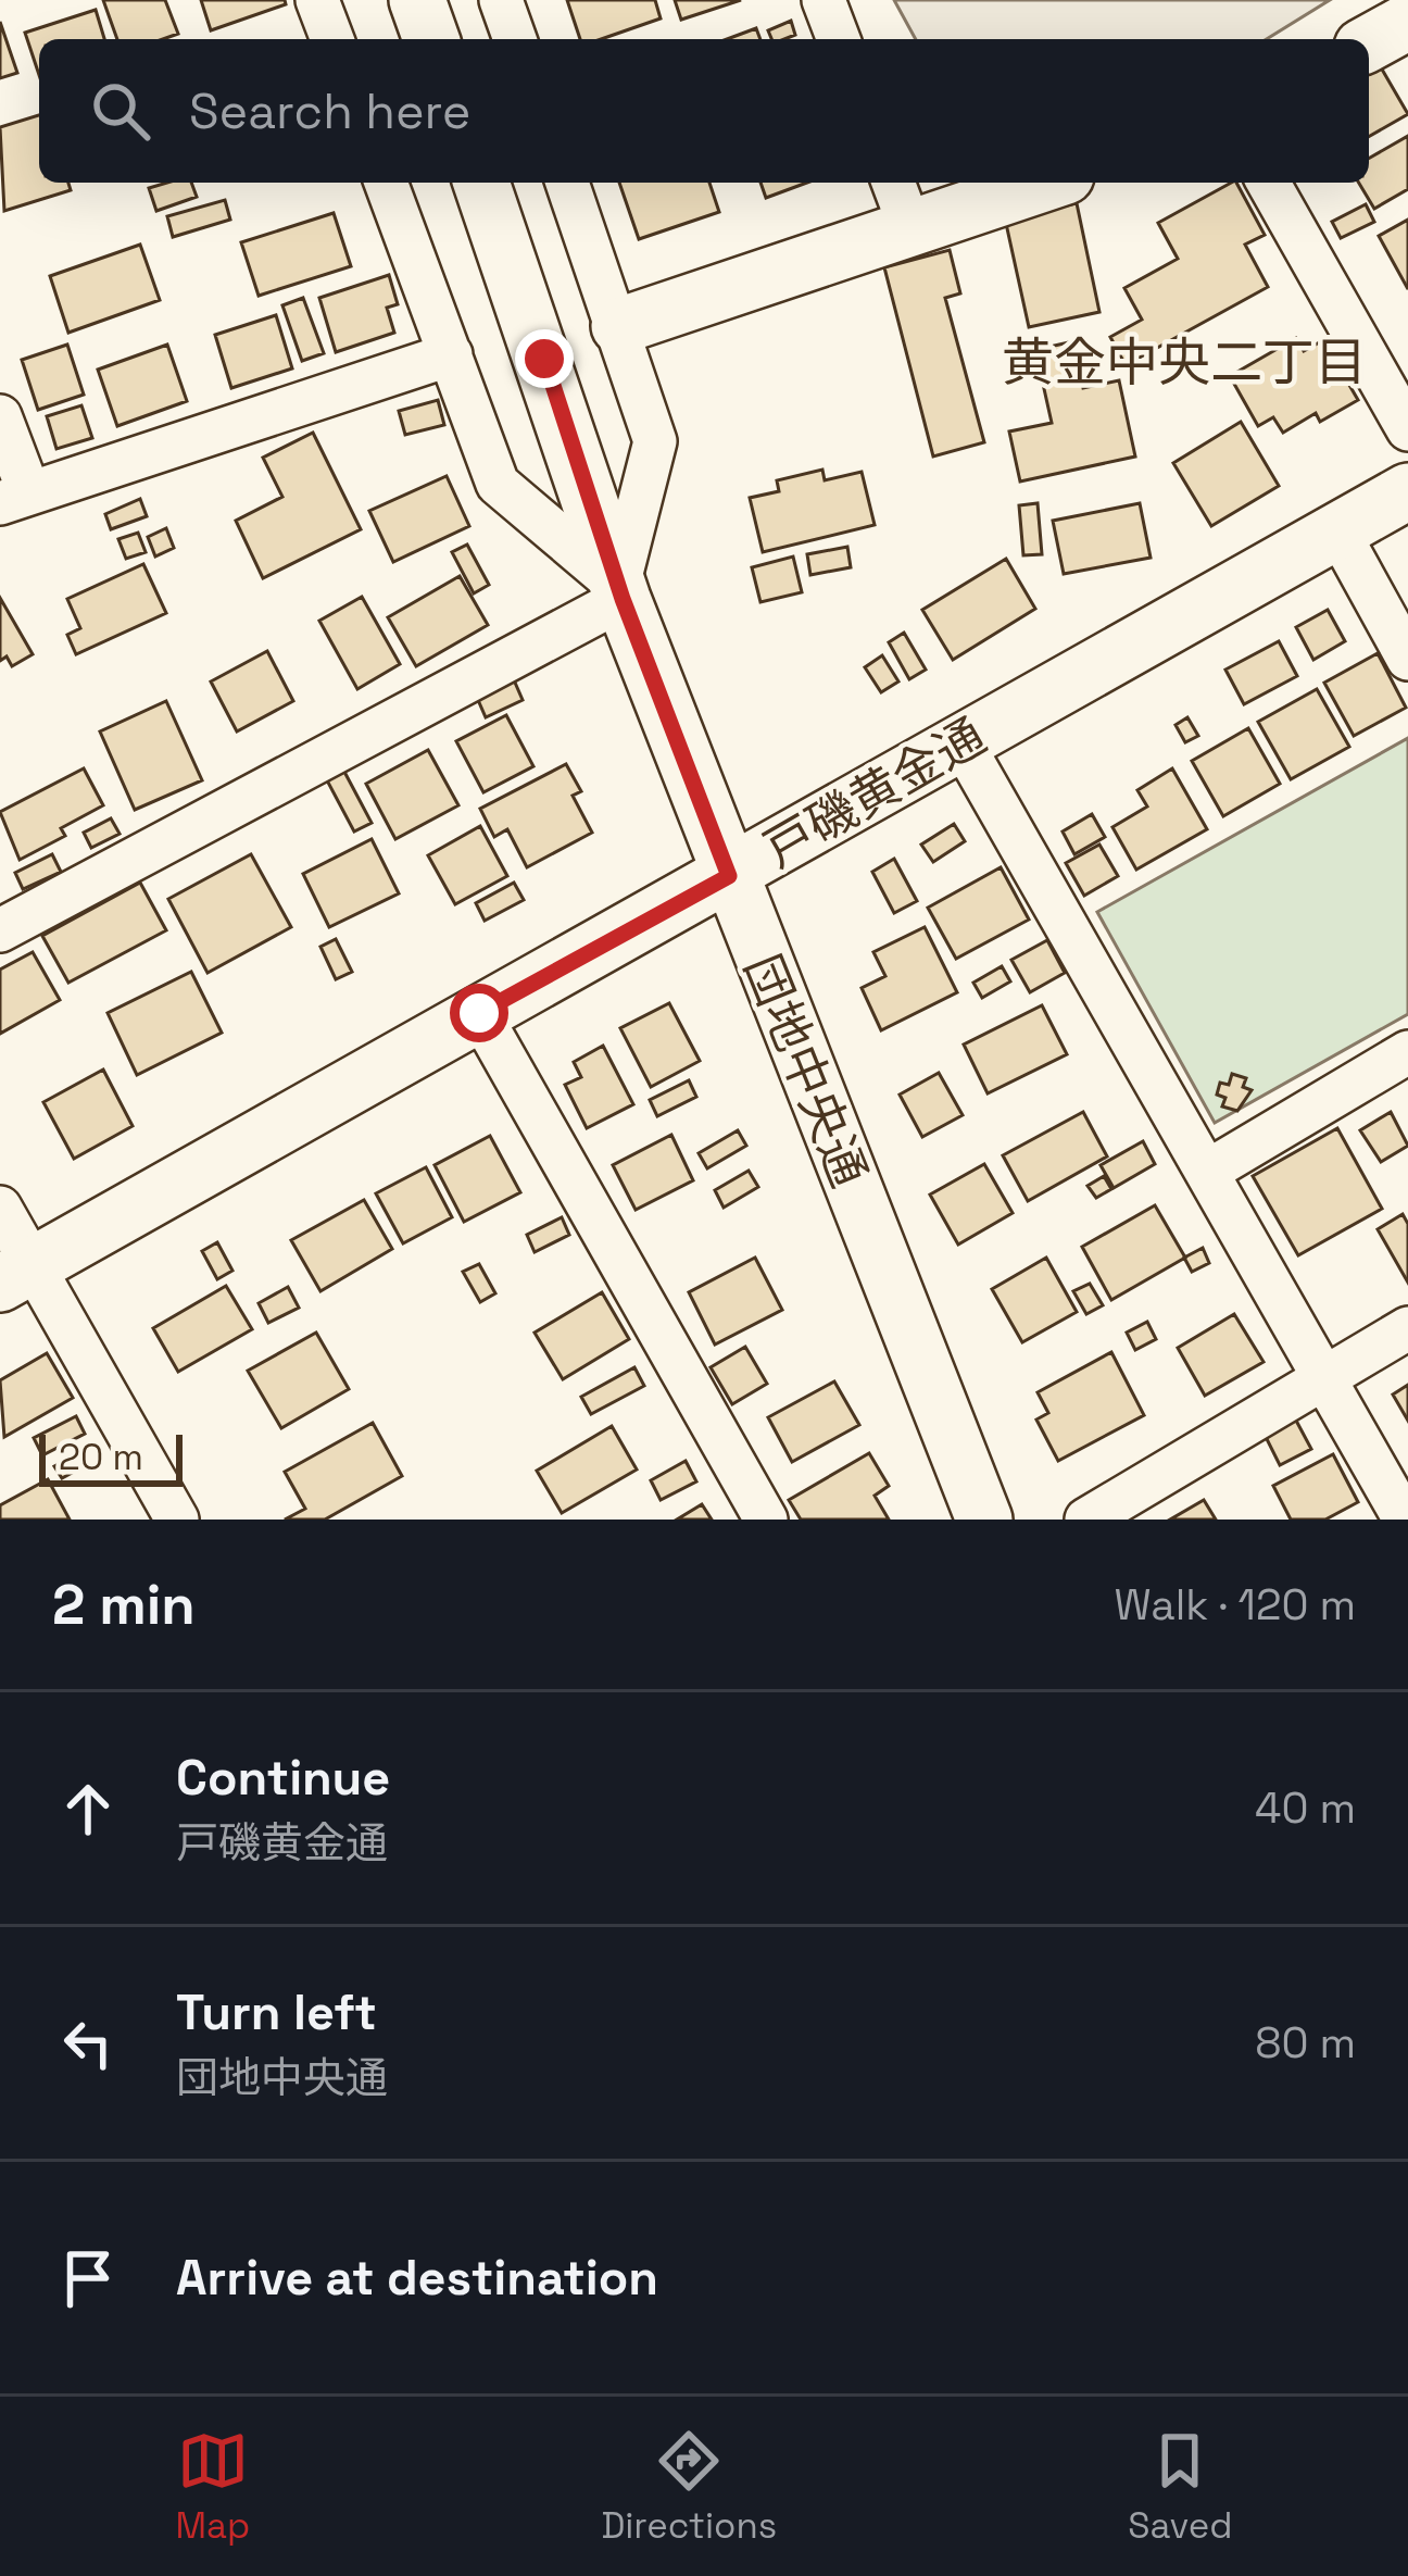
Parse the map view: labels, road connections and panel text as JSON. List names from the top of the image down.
{
  "streets": {
    "street": ["戸磯黄金通", "団地中央通"]
  },
  "crossings": [
    ["戸磯黄金通", "団地中央通"]
  ],
  "districts": ["黄金中央二丁目"],
  "scale_bar": "20 m",
  "page": {
    "search": "Search here",
    "scale": "20 m",
    "heading": ["2 min", "Walk · 120 m"],
    "list": [
      ["Continue", "戸磯黄金通", "40 m"],
      ["Turn left", "団地中央通", "80 m"],
      "Arrive at destination"
    ],
    "nav": ["Map", "Directions", "Saved"]
  }
}
